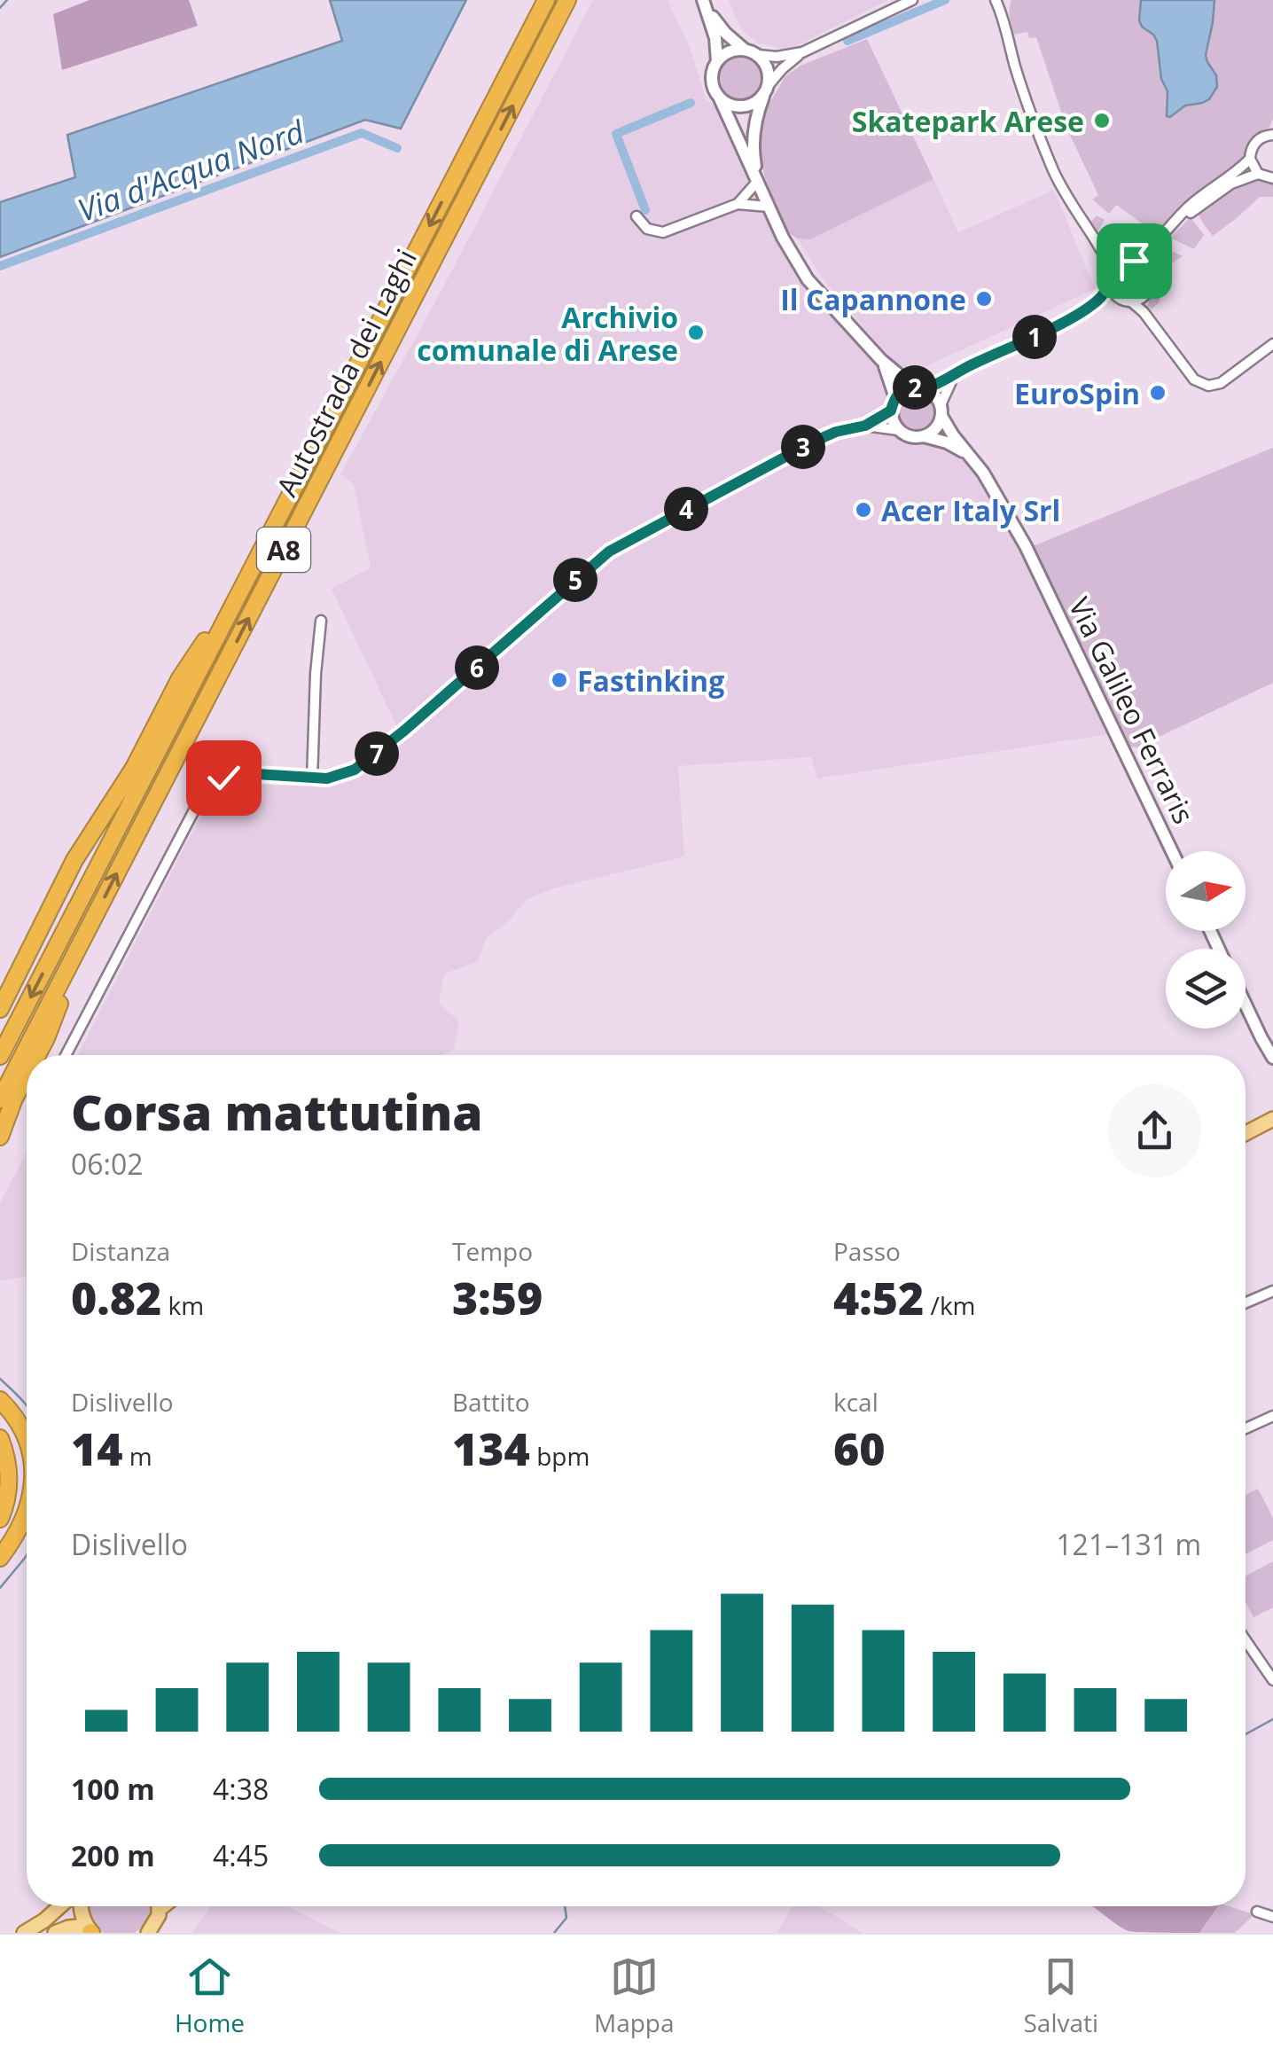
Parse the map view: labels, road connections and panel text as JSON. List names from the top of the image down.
{
  "streets": {
    "highway": ["Autostrada dei Laghi", "A8"],
    "street": ["Via Galileo Ferraris"]
  },
  "water": ["Via d'Acqua Nord"],
  "places": [
    "Skatepark Arese",
    "Il Capannone",
    "Archivio comunale di Arese",
    "EuroSpin",
    "Acer Italy Srl",
    "Fastinking"
  ],
  "north": "right",
  "page": {
    "pins": [
      "1",
      "2",
      "3",
      "4",
      "5",
      "6",
      "7"
    ],
    "heading": ["Corsa mattutina", "06:02"],
    "stats": [
      ["Distanza", "0.82 km"],
      ["Tempo", "3:59"],
      ["Passo", "4:52 /km"],
      ["Dislivello", "14 m"],
      ["Battito", "134 bpm"],
      ["kcal", "60"]
    ],
    "chart": ["Dislivello", "121–131 m"],
    "list": [
      {
        "name": "100 m",
        "note": "4:38"
      },
      {
        "name": "200 m",
        "note": "4:45"
      }
    ],
    "tabs": ["Home", "Mappa", "Salvati"]
  }
}
